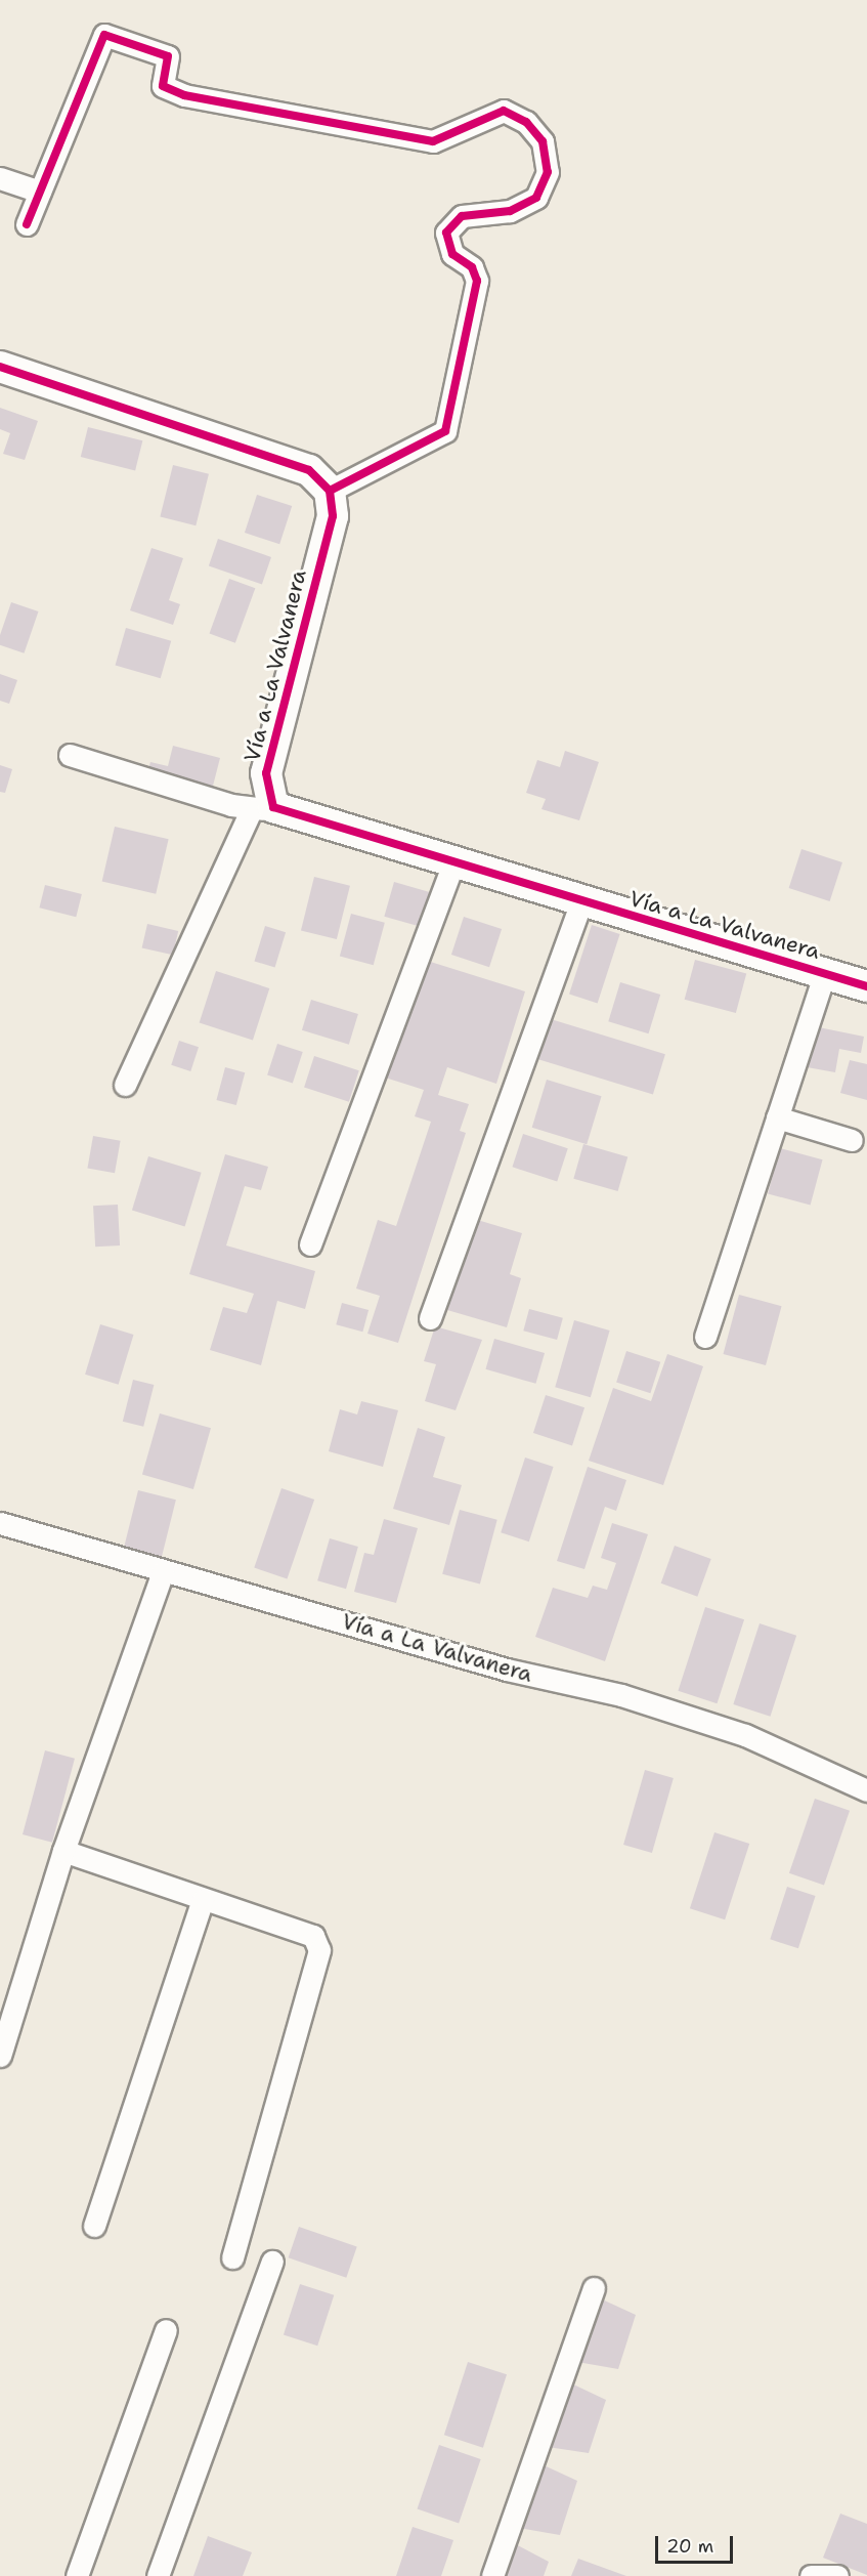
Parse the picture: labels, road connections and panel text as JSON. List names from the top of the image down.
{
  "streets": {
    "street": ["Vía a La Valvanera"]
  },
  "scale_bar": "20 m"
}
